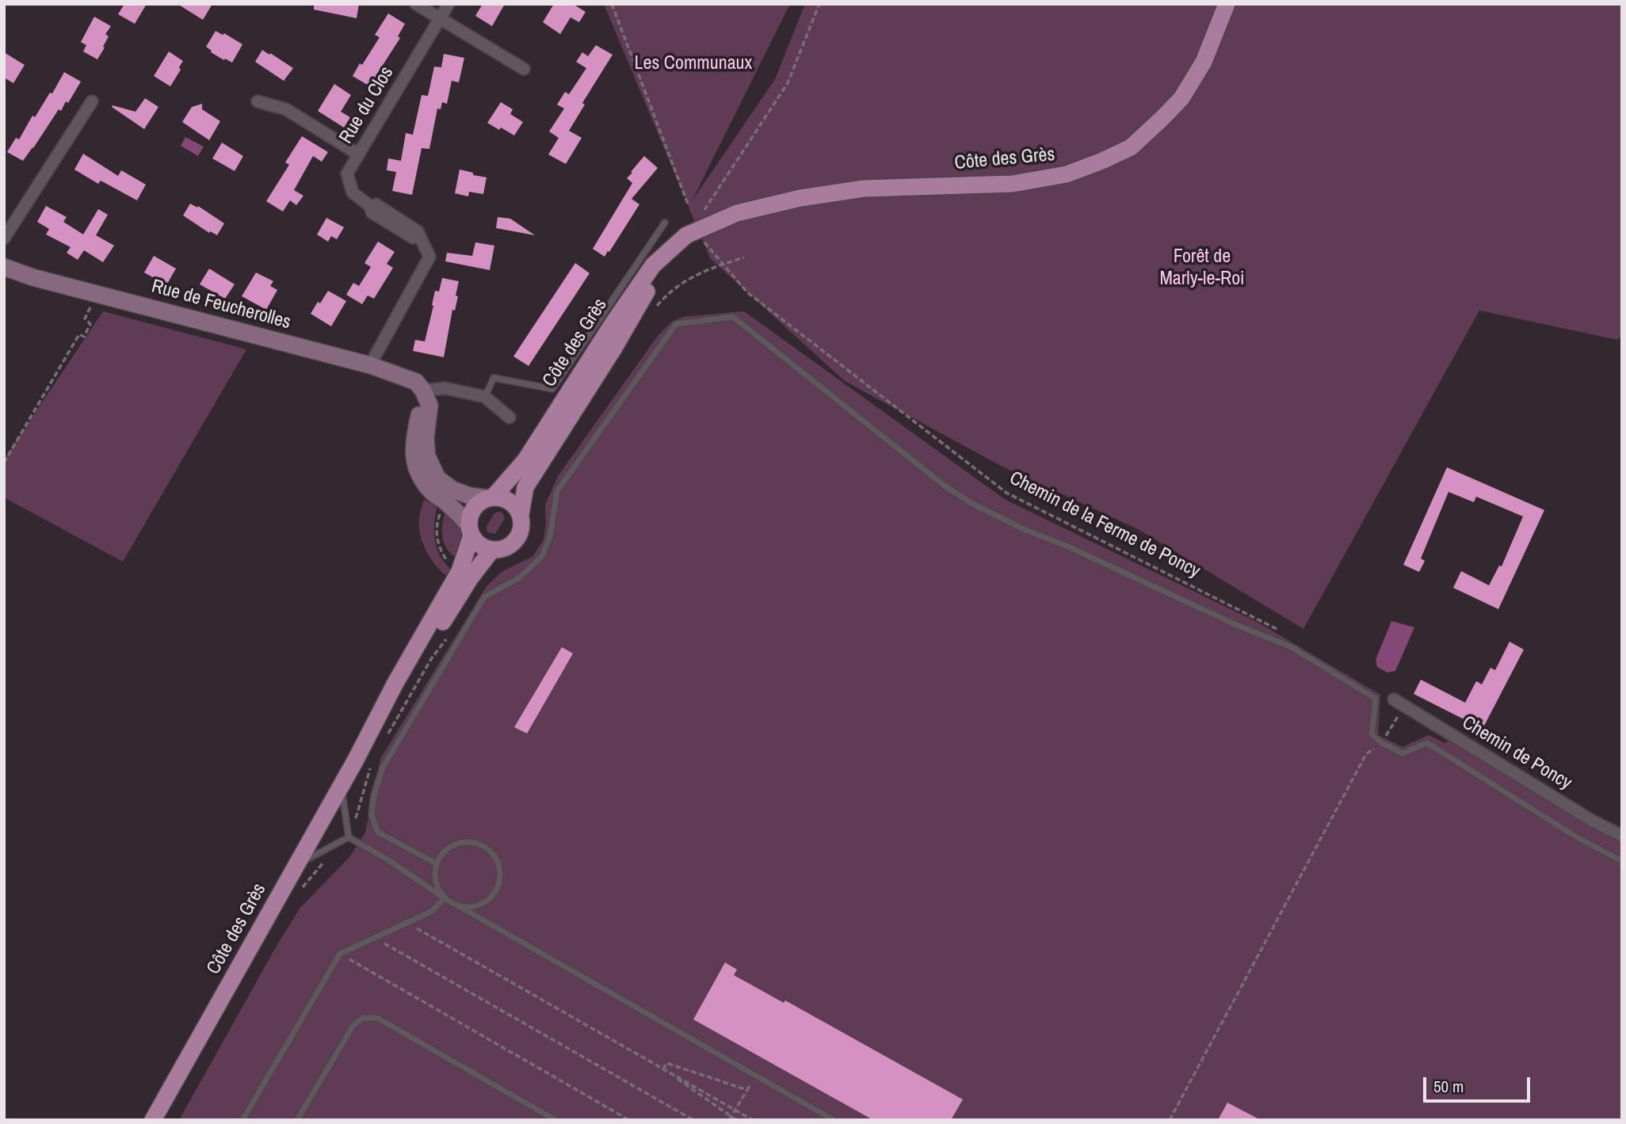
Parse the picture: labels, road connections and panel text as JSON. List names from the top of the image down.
{
  "streets": {
    "main road": ["Côte des Grès"],
    "street": ["Rue du Clos", "Rue de Feucherolles", "Chemin de Poncy"],
    "path": ["Chemin de la Ferme de Poncy"]
  },
  "crossings": [
    ["Rue du Clos", "Rue de Feucherolles"],
    ["Côte des Grès", "Chemin de la Ferme de Poncy"]
  ],
  "parks": ["Les Communaux", "Forêt de Marly-le-Roi"],
  "scale_bar": "50 m"
}
